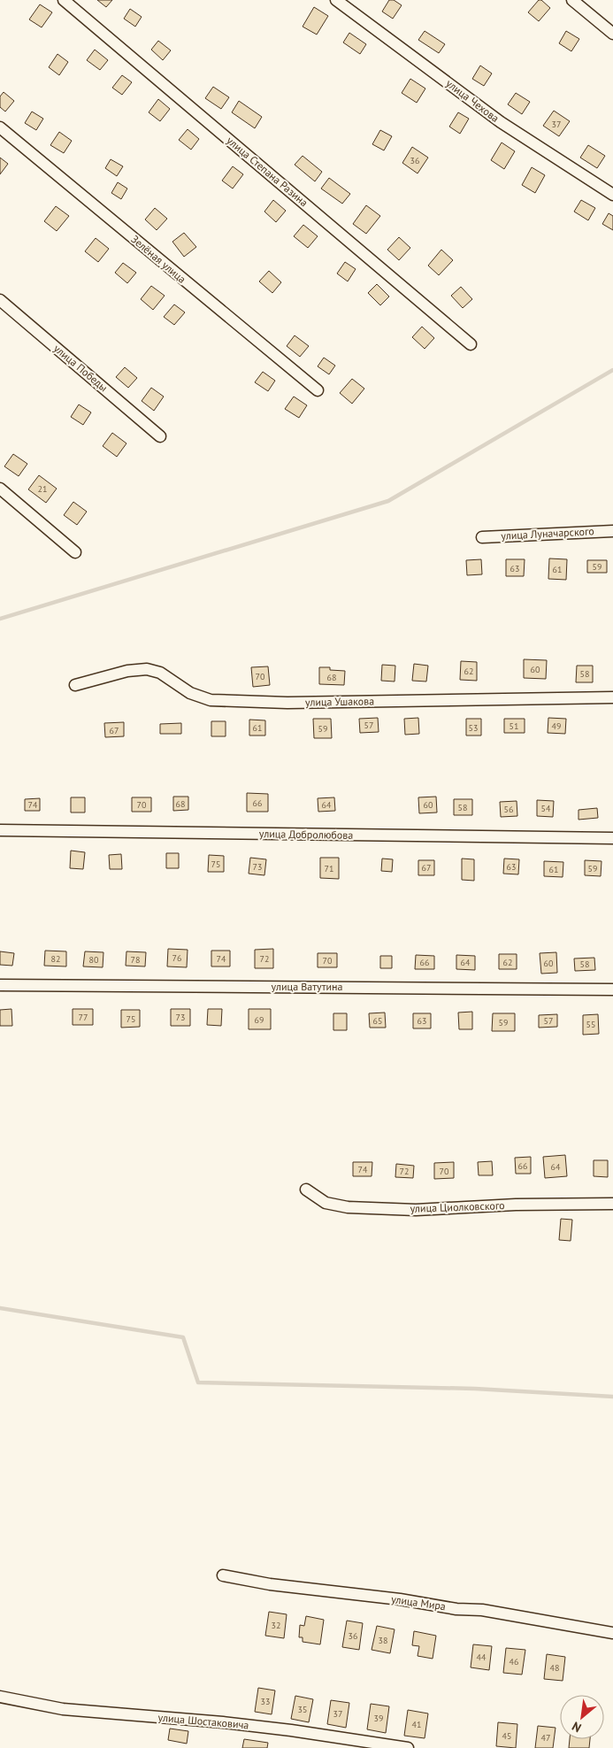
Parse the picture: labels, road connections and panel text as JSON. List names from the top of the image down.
{
  "streets": {
    "street": [
      "улица Чехова",
      "улица Степана Разина",
      "Зелёная улица",
      "улица Победы",
      "улица Луначарского",
      "улица Ушакова",
      "улица Добролюбова",
      "улица Ватутина",
      "улица Циолковского",
      "улица Мира",
      "улица Шостаковича"
    ]
  },
  "house_numbers": [
    "37",
    "36",
    "21",
    "59",
    "63",
    "61",
    "60",
    "62",
    "58",
    "70",
    "68",
    "57",
    "51",
    "49",
    "61",
    "53",
    "59",
    "67",
    "66",
    "68",
    "74",
    "70",
    "64",
    "60",
    "58",
    "54",
    "56",
    "75",
    "73",
    "63",
    "67",
    "71",
    "59",
    "61",
    "76",
    "82",
    "74",
    "72",
    "80",
    "78",
    "70",
    "66",
    "64",
    "62",
    "60",
    "58",
    "77",
    "73",
    "75",
    "69",
    "65",
    "63",
    "57",
    "59",
    "55",
    "66",
    "64",
    "74",
    "72",
    "70",
    "32",
    "36",
    "38",
    "44",
    "46",
    "48",
    "33",
    "35",
    "37",
    "39",
    "41",
    "45",
    "47"
  ],
  "north": "bottom left"
}
